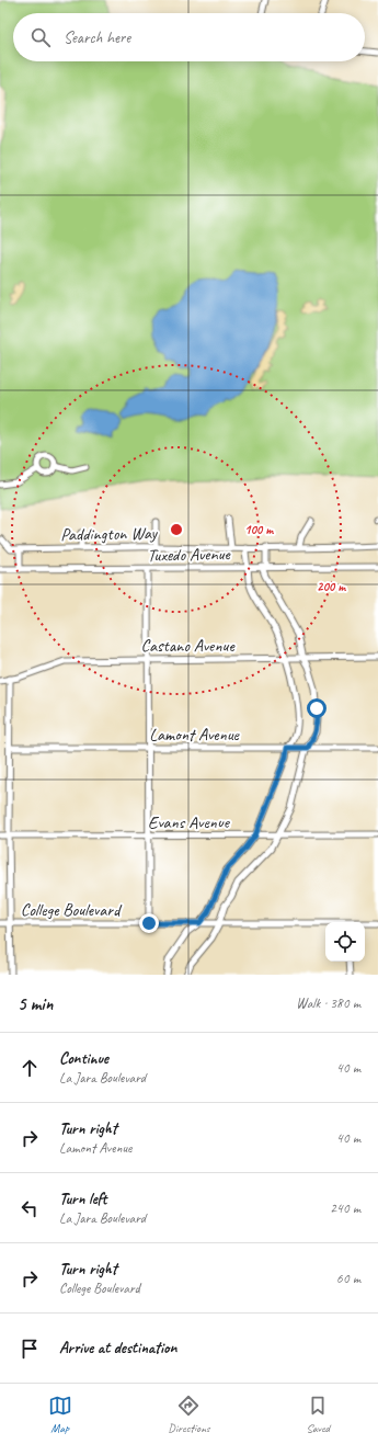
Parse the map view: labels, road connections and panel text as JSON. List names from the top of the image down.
{
  "streets": {
    "street": [
      "Paddington Way",
      "Tuxedo Avenue",
      "Castano Avenue",
      "Lamont Avenue",
      "Evans Avenue",
      "College Boulevard"
    ]
  },
  "page": {
    "search": "Search here",
    "heading": ["5 min", "Walk · 380 m"],
    "list": [
      ["Continue", "La Jara Boulevard", "40 m"],
      ["Turn right", "Lamont Avenue", "40 m"],
      ["Turn left", "La Jara Boulevard", "240 m"],
      ["Turn right", "College Boulevard", "60 m"],
      "Arrive at destination"
    ],
    "nav": ["Map", "Directions", "Saved"]
  },
  "rings": ["100 m", "200 m"]
}
